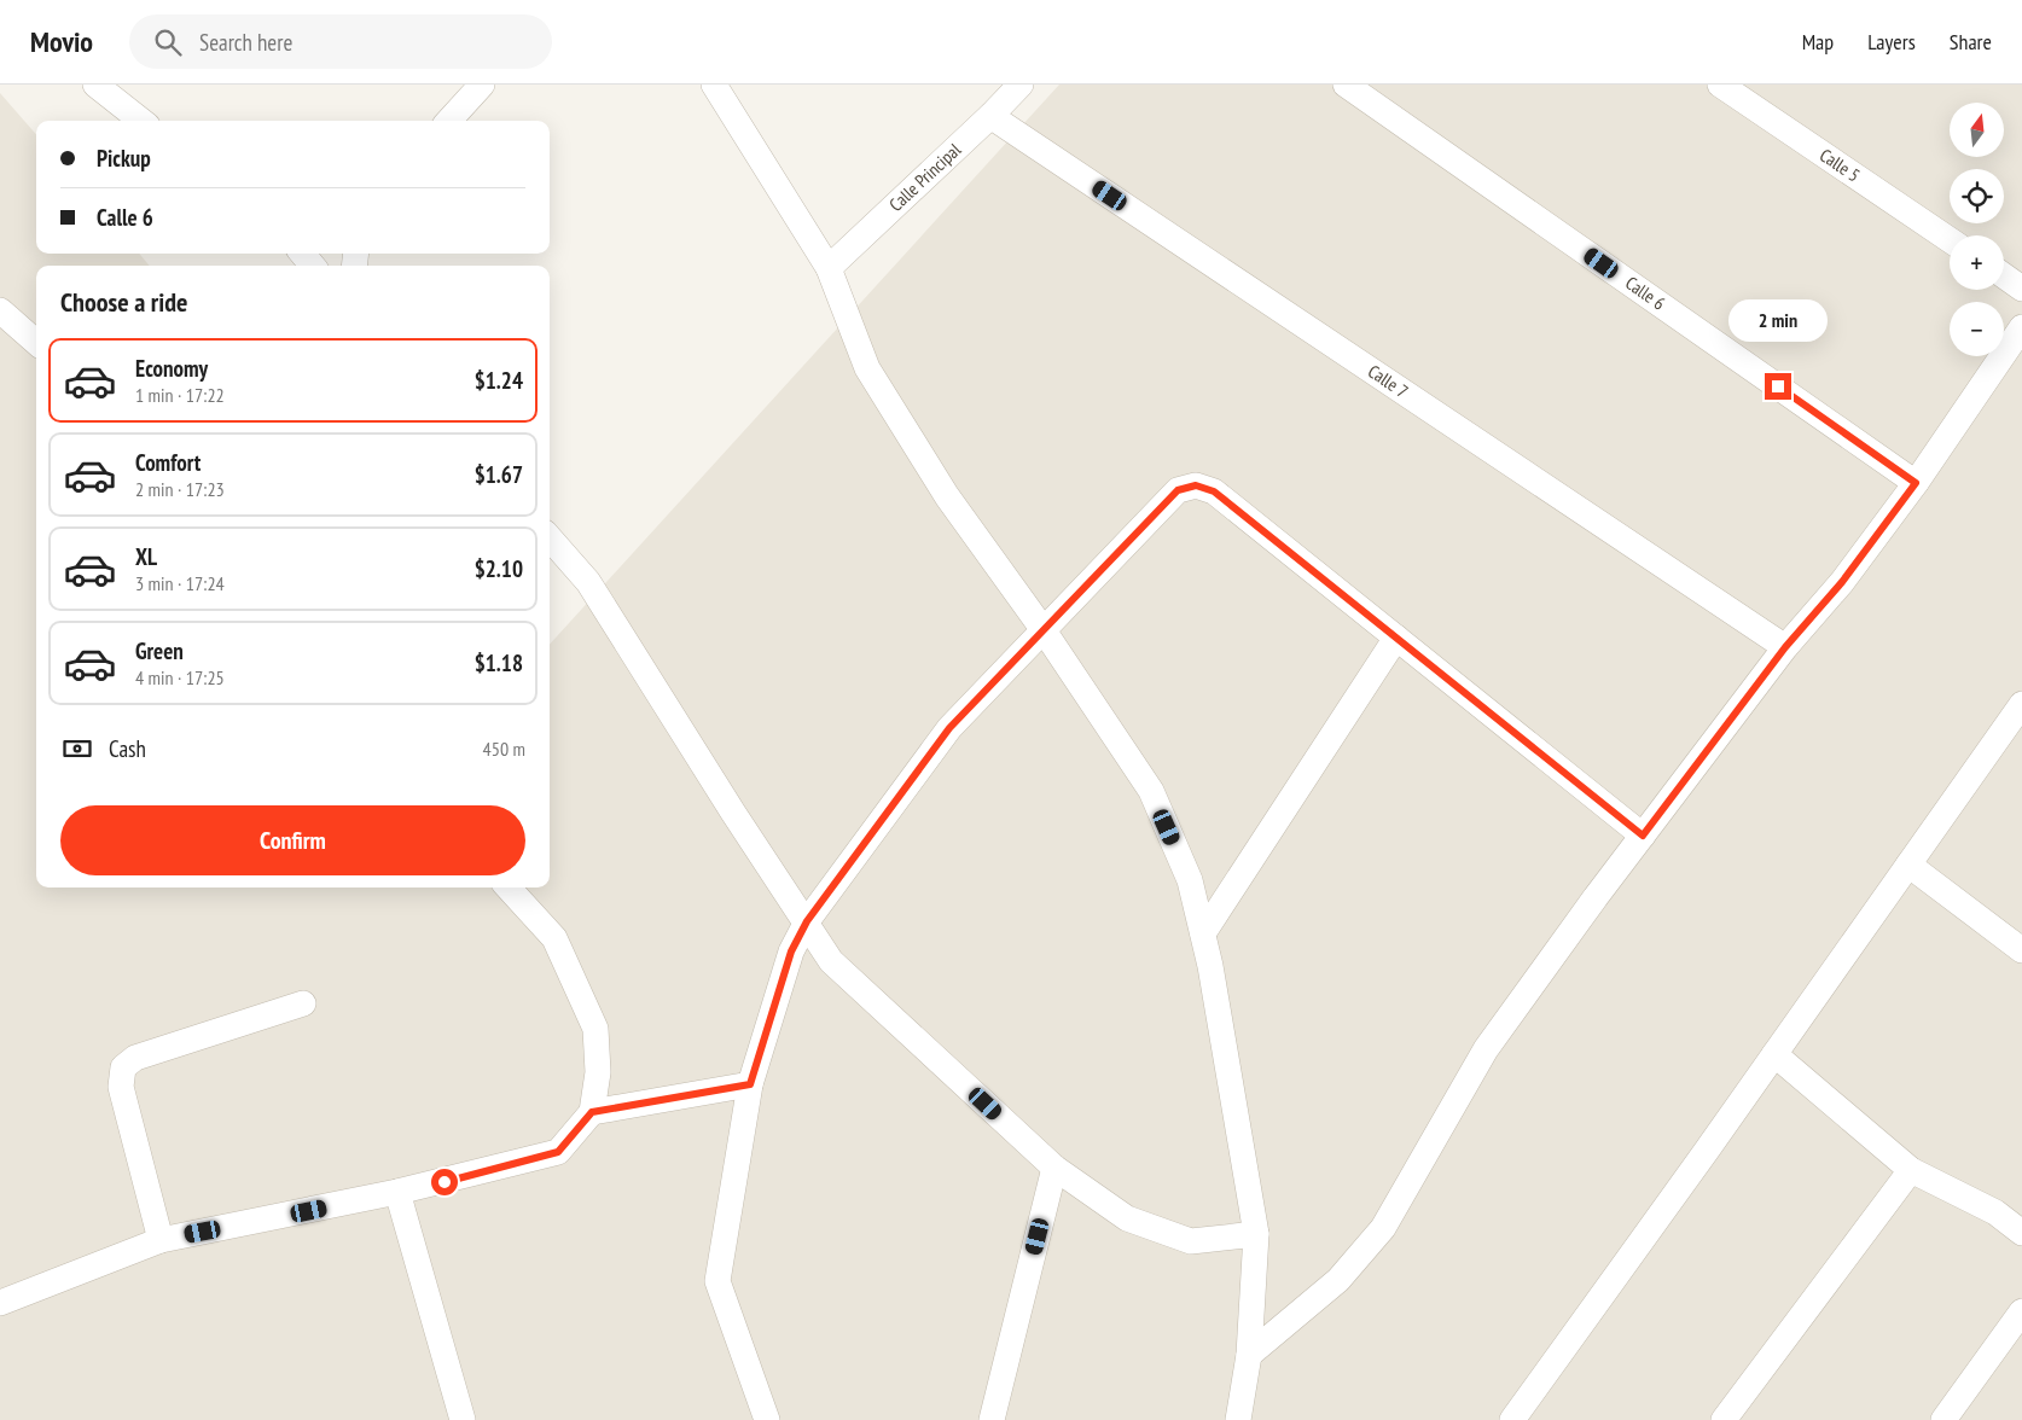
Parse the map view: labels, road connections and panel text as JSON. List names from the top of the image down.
{
  "streets": {
    "street": [
      "Calle 5",
      "Calle Principal",
      "Calle 6",
      "Calle 7"
    ]
  },
  "crossings": [
    ["Calle Principal", "Calle 7"]
  ],
  "north": "top",
  "page": {
    "header": "Movio",
    "search": "Search here",
    "nav": ["Map", "Layers", "Share"],
    "map_buttons": ["+", "−"],
    "banner": ["Pickup", "Calle 6"],
    "heading": "Choose a ride",
    "bubble": "2 min",
    "list": [
      {
        "name": "Economy",
        "note": "1 min · 17:22",
        "value": "$1.24"
      },
      {
        "name": "Comfort",
        "note": "2 min · 17:23",
        "value": "$1.67"
      },
      {
        "name": "XL",
        "note": "3 min · 17:24",
        "value": "$2.10"
      },
      {
        "name": "Green",
        "note": "4 min · 17:25",
        "value": "$1.18"
      }
    ],
    "pay": ["Cash", "450 m"],
    "buttons": "Confirm"
  }
}
